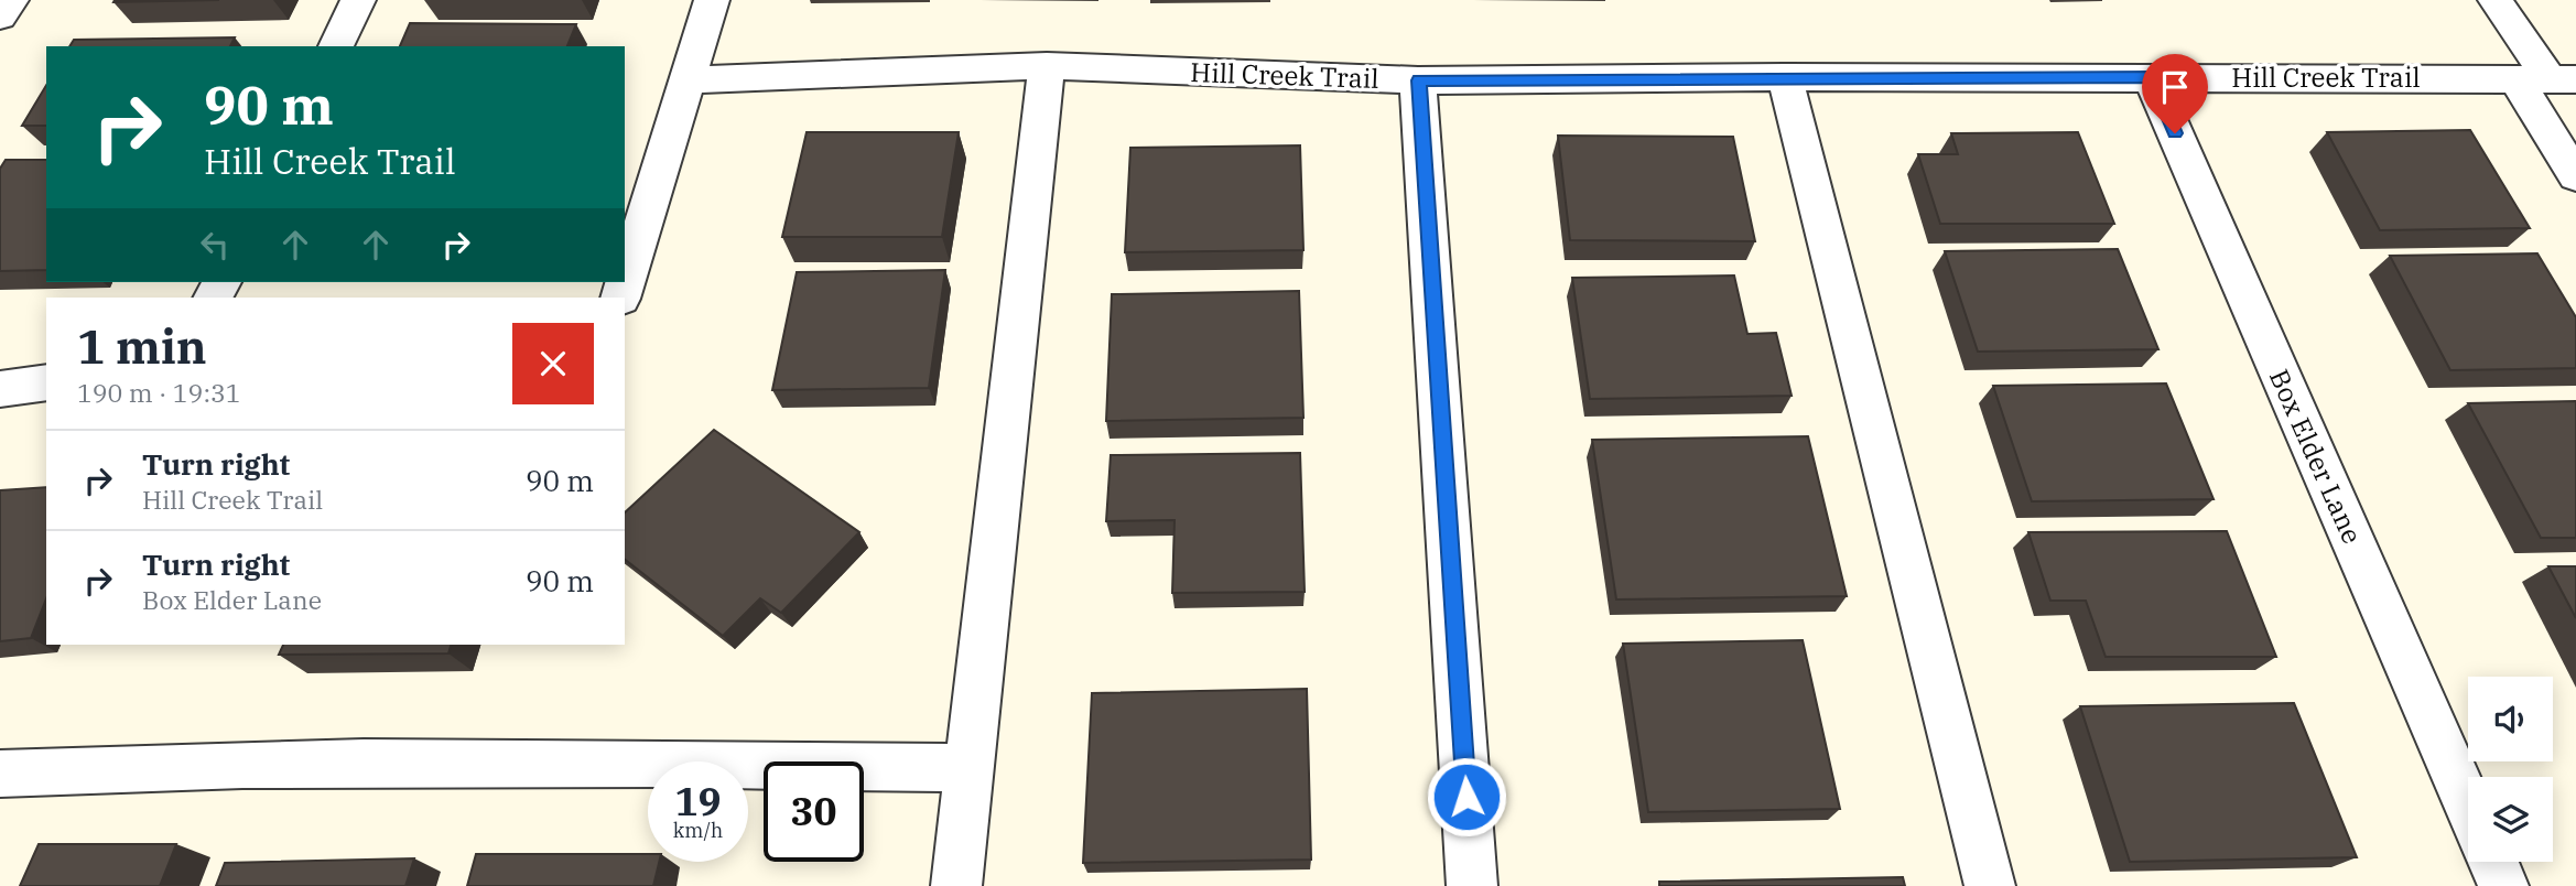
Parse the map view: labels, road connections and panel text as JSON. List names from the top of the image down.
{
  "streets": {
    "street": ["Hill Creek Trail", "Box Elder Lane"]
  },
  "crossings": [
    ["Hill Creek Trail", "Box Elder Lane"]
  ],
  "page": {
    "turn": ["90 m", "Hill Creek Trail"],
    "heading": ["1 min", "190 m · 19:31"],
    "list": [
      {
        "name": "Turn right",
        "note": "Hill Creek Trail",
        "value": "90 m"
      },
      {
        "name": "Turn right",
        "note": "Box Elder Lane",
        "value": "90 m"
      }
    ],
    "speed": "19 km/h",
    "limit": "30"
  }
}
